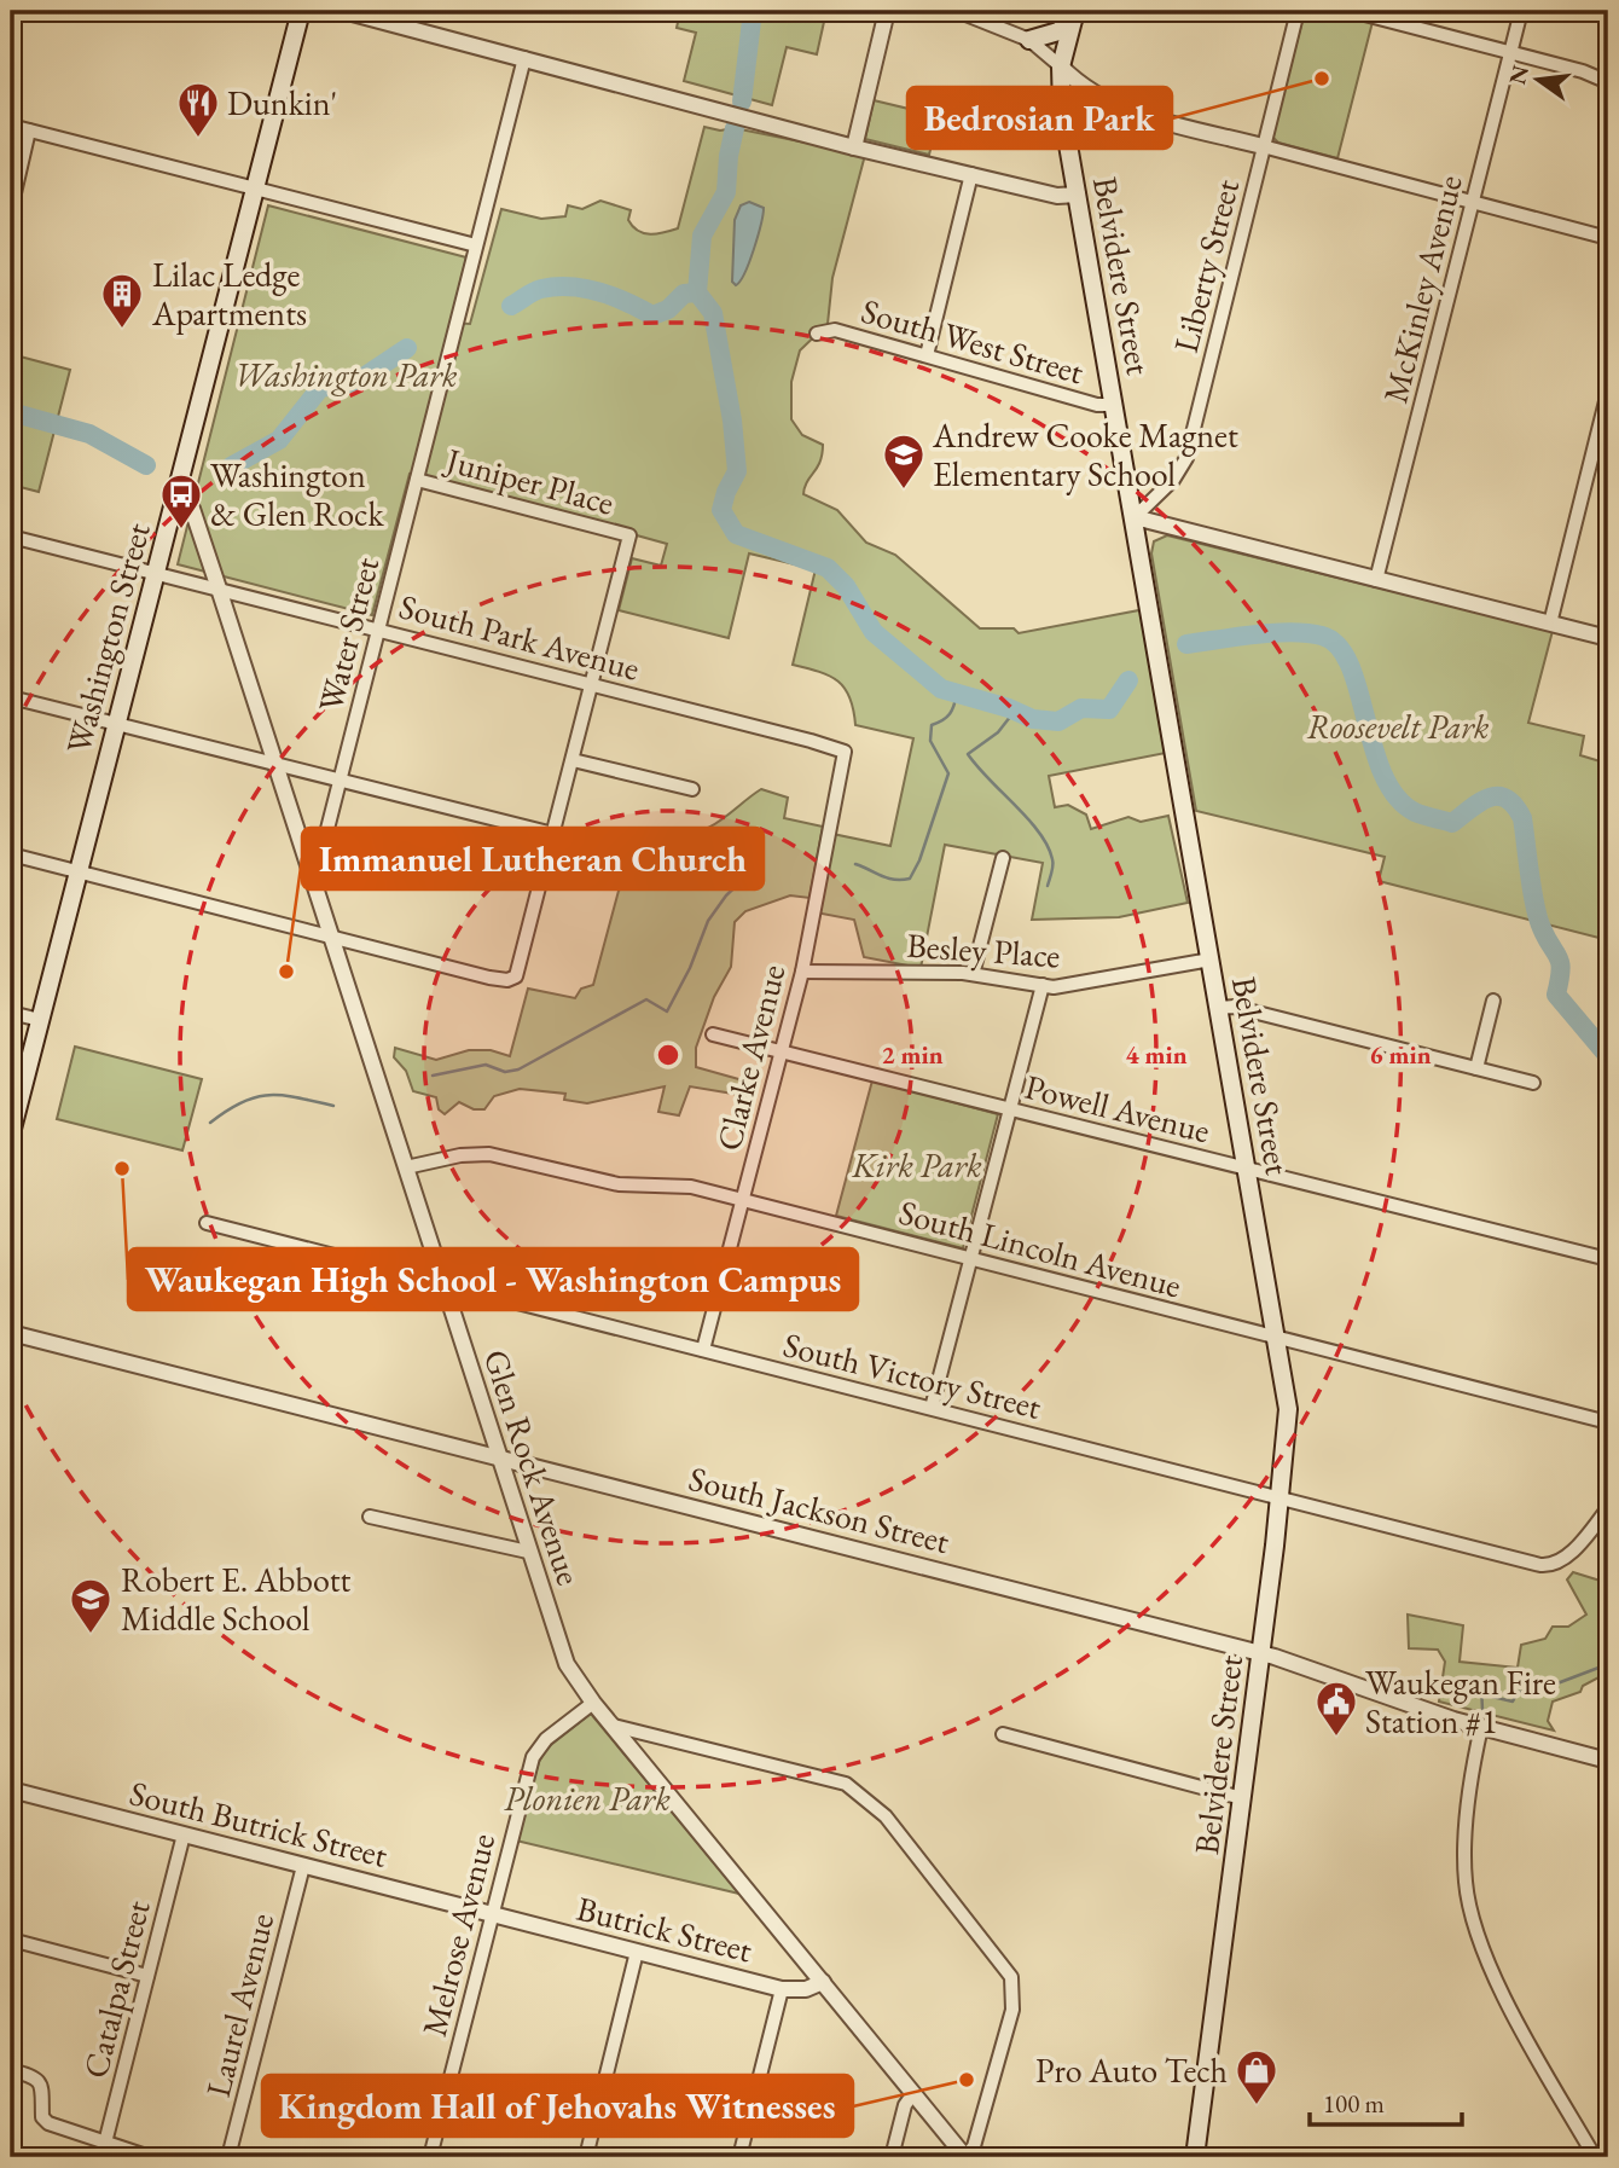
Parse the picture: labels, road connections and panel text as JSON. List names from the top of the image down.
{
  "streets": {
    "main road": ["Belvidere Street", "Washington Street"],
    "street": [
      "Liberty Street",
      "McKinley Avenue",
      "South West Street",
      "Juniper Place",
      "Water Street",
      "South Park Avenue",
      "Besley Place",
      "Clarke Avenue",
      "Powell Avenue",
      "South Lincoln Avenue",
      "South Victory Street",
      "Glen Rock Avenue",
      "South Jackson Street",
      "South Butrick Street",
      "Butrick Street",
      "Melrose Avenue",
      "Catalpa Street",
      "Laurel Avenue"
    ]
  },
  "crossings": [
    ["Liberty Street", "Belvidere Street"],
    ["Belvidere Street", "South West Street"],
    ["Belvidere Street", "Besley Place"],
    ["Belvidere Street", "Powell Avenue"],
    ["Belvidere Street", "South Lincoln Avenue"],
    ["Belvidere Street", "South Victory Street"],
    ["Belvidere Street", "South Jackson Street"],
    ["Juniper Place", "Water Street"],
    ["Juniper Place", "South Park Avenue"],
    ["Water Street", "South Park Avenue"],
    ["Water Street", "Glen Rock Avenue"],
    ["South Park Avenue", "Washington Street"],
    ["South Park Avenue", "Clarke Avenue"],
    ["South Park Avenue", "Glen Rock Avenue"],
    ["Washington Street", "Glen Rock Avenue"],
    ["Besley Place", "Clarke Avenue"],
    ["Clarke Avenue", "Powell Avenue"],
    ["Clarke Avenue", "South Lincoln Avenue"],
    ["Clarke Avenue", "South Victory Street"],
    ["South Lincoln Avenue", "Glen Rock Avenue"],
    ["South Victory Street", "Glen Rock Avenue"],
    ["Glen Rock Avenue", "South Jackson Street"],
    ["Glen Rock Avenue", "Butrick Street"],
    ["Glen Rock Avenue", "Melrose Avenue"],
    ["South Butrick Street", "Butrick Street"],
    ["South Butrick Street", "Melrose Avenue"],
    ["South Butrick Street", "Catalpa Street"],
    ["South Butrick Street", "Laurel Avenue"],
    ["Butrick Street", "Melrose Avenue"]
  ],
  "parks": [
    "Washington Park",
    "Roosevelt Park",
    "Kirk Park",
    "Plonien Park"
  ],
  "places": {
    "other": [
      "Bedrosian Park",
      "Immanuel Lutheran Church",
      "Waukegan High School - Washington Campus",
      "Kingdom Hall of Jehovahs Witnesses"
    ],
    "restaurant": ["Dunkin'"],
    "building": ["Lilac Ledge Apartments"],
    "school or university": ["Andrew Cooke Magnet Elementary School", "Robert E. Abbott Middle School"],
    "bus stop": ["Washington & Glen Rock"],
    "public building": ["Waukegan Fire Station #1"],
    "shop": ["Pro Auto Tech"]
  },
  "scale_bar": "100 m",
  "north": "left",
  "rings": ["2 min", "4 min", "6 min"]
}
